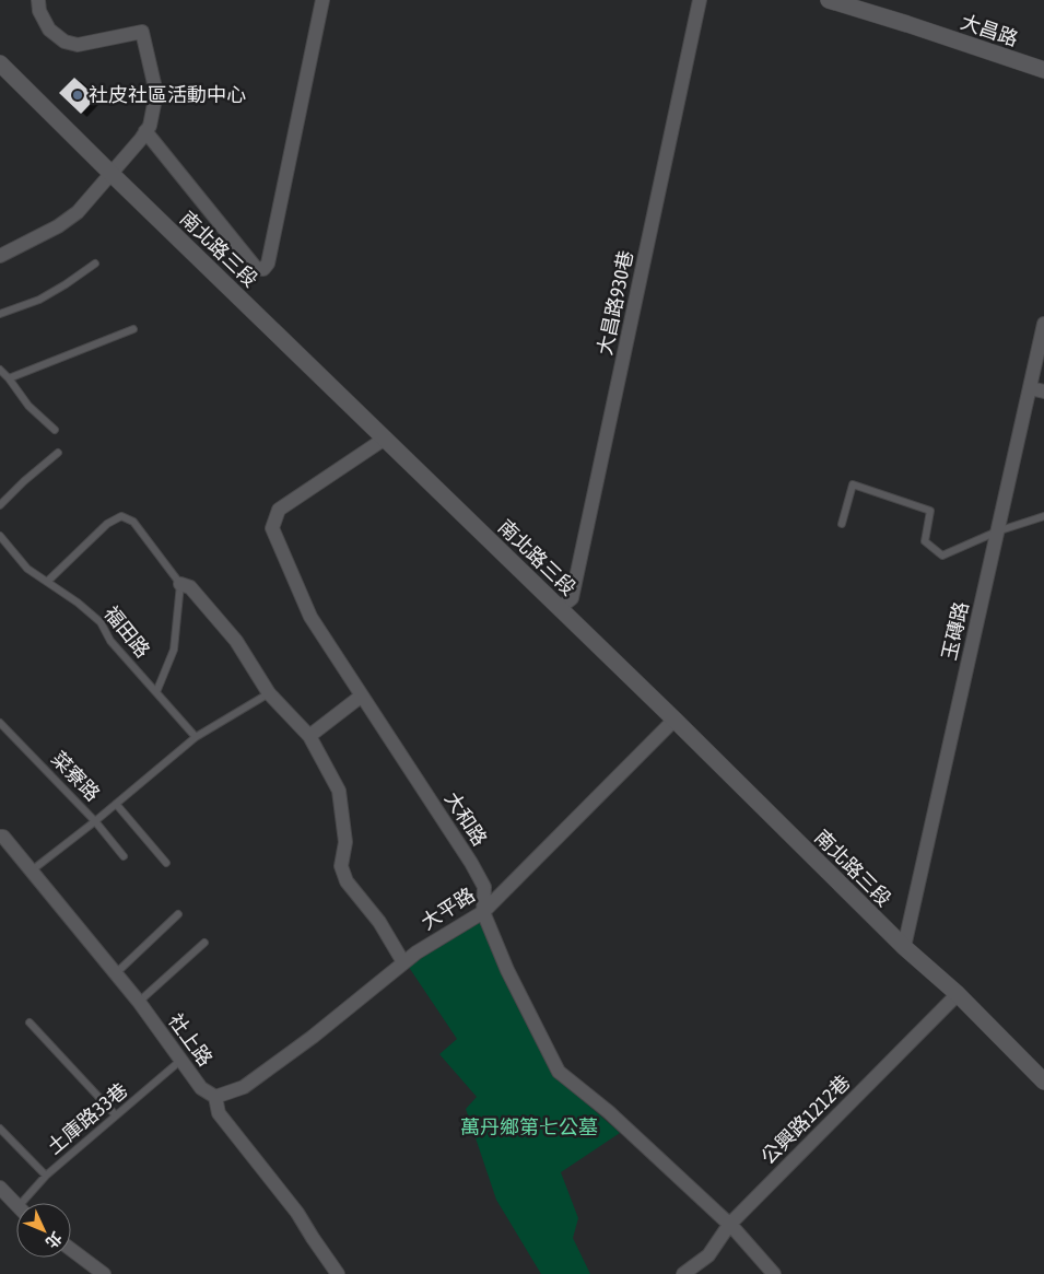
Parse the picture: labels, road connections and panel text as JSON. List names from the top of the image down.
{
  "streets": {
    "street": [
      "大昌路",
      "南北路三段",
      "大昌路930巷",
      "玉磚路",
      "大和路",
      "大平路",
      "社上路",
      "公興路1212巷"
    ],
    "lane": ["福田路", "菜寮路", "土庫路33巷"]
  },
  "crossings": [
    ["南北路三段", "大昌路930巷"],
    ["南北路三段", "玉磚路"],
    ["南北路三段", "大和路"],
    ["南北路三段", "大平路"],
    ["南北路三段", "公興路1212巷"],
    ["大和路", "大平路"],
    ["大和路", "公興路1212巷"],
    ["大平路", "社上路"],
    ["社上路", "土庫路33巷"]
  ],
  "parks": ["萬丹鄉第七公墓"],
  "places": ["社皮社區活動中心"],
  "north": "bottom right"
}
